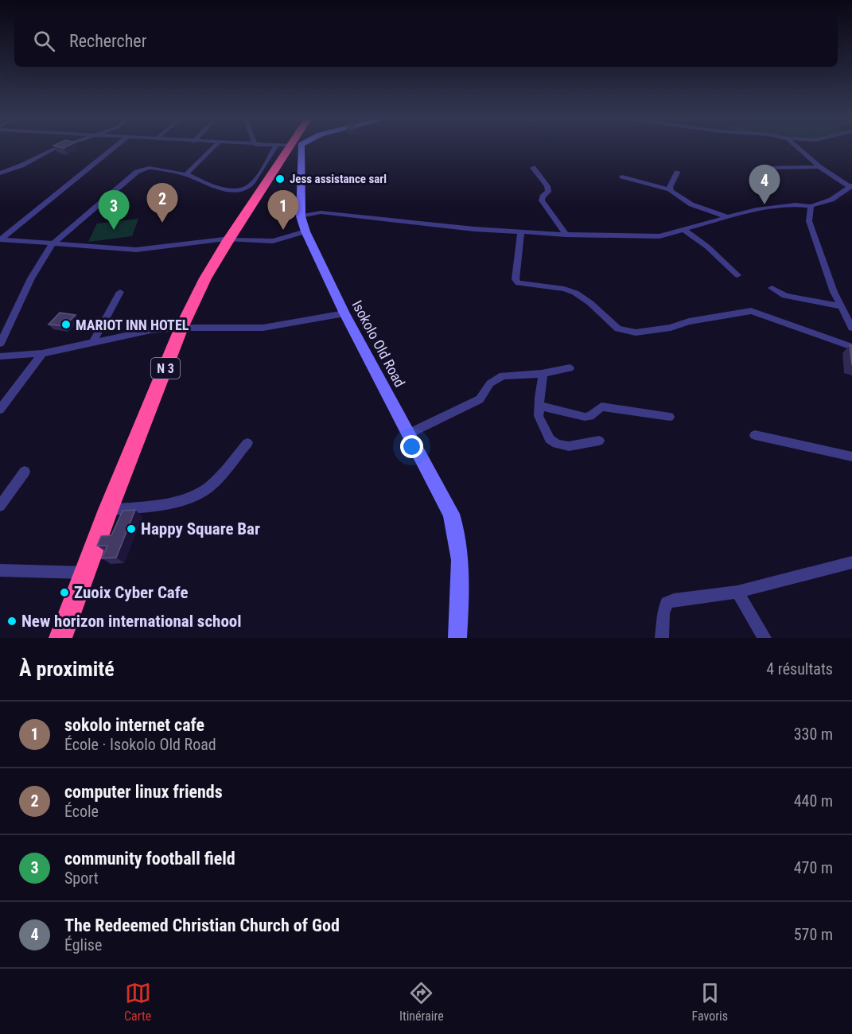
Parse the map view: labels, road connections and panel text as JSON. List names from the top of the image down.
{
  "streets": {
    "highway": ["N 3"],
    "street": ["Isokolo Old Road"]
  },
  "places": [
    "Jess assistance sarl",
    "MARIOT INN HOTEL",
    "Happy Square Bar",
    "Zuoix Cyber Cafe",
    "New horizon international school"
  ],
  "page": {
    "search": "Rechercher",
    "pins": [
      "4",
      "2",
      "1",
      "3"
    ],
    "heading": ["À proximité", "4 résultats"],
    "list": [
      {
        "mark": "1",
        "name": "sokolo internet cafe",
        "note": "École · Isokolo Old Road",
        "value": "330 m"
      },
      {
        "mark": "2",
        "name": "computer linux friends",
        "note": "École",
        "value": "440 m"
      },
      {
        "mark": "3",
        "name": "community football field",
        "note": "Sport",
        "value": "470 m"
      },
      {
        "mark": "4",
        "name": "The Redeemed Christian Church of God",
        "note": "Église",
        "value": "570 m"
      }
    ],
    "nav": ["Carte", "Itinéraire", "Favoris"]
  }
}
